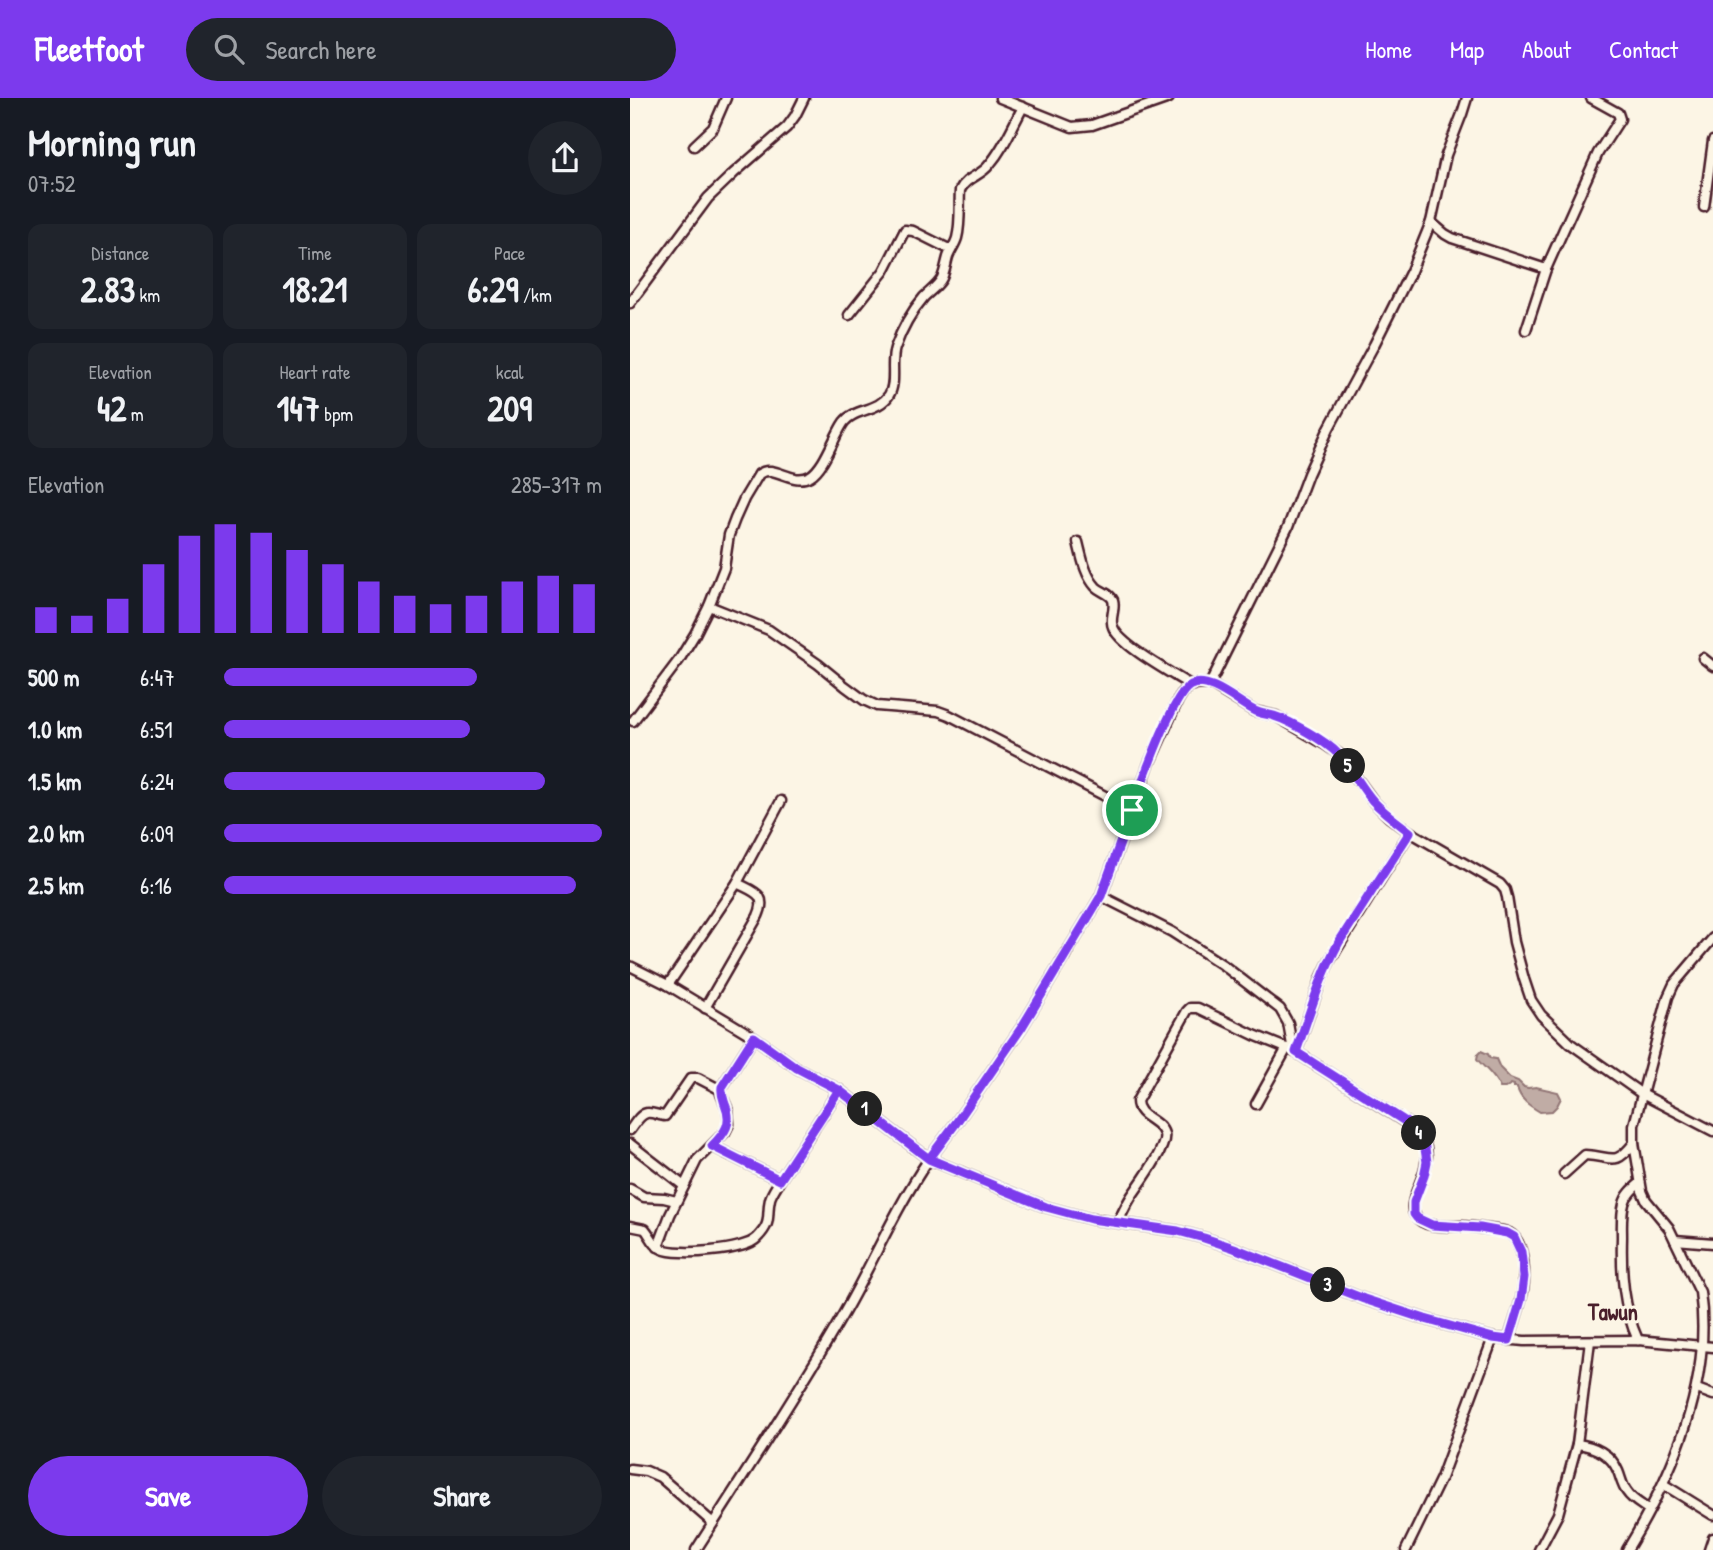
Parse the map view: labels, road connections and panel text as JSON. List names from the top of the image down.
{
  "districts": ["Tawun"],
  "page": {
    "header": "Fleetfoot",
    "search": "Search here",
    "nav": [
      "Home",
      "Map",
      "About",
      "Contact"
    ],
    "heading": ["Morning run", "07:52"],
    "stats": [
      ["Distance", "2.83 km"],
      ["Time", "18:21"],
      ["Pace", "6:29 /km"],
      ["Elevation", "42 m"],
      ["Heart rate", "147 bpm"],
      ["kcal", "209"]
    ],
    "chart": ["Elevation", "285–317 m"],
    "list": [
      {
        "name": "500 m",
        "note": "6:47"
      },
      {
        "name": "1.0 km",
        "note": "6:51"
      },
      {
        "name": "1.5 km",
        "note": "6:24"
      },
      {
        "name": "2.0 km",
        "note": "6:09"
      },
      {
        "name": "2.5 km",
        "note": "6:16"
      }
    ],
    "pins": [
      "5",
      "1",
      "4",
      "3"
    ],
    "buttons": ["Save", "Share"]
  }
}
